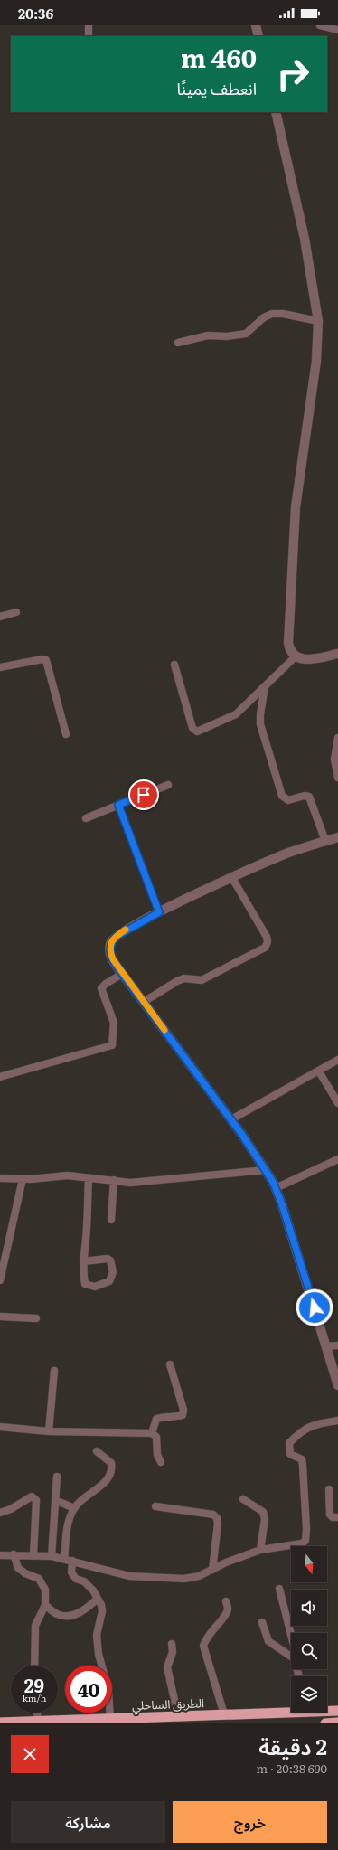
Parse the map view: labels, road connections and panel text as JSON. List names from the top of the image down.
{
  "streets": {
    "highway": ["الطريق الساحلي"]
  },
  "north": "bottom",
  "page": {
    "status": "20:36",
    "turn": ["460 m", "انعطف يمينًا"],
    "speed": "29 km/h",
    "limit": "40",
    "heading": ["2 دقيقة", "690 m · 20:38"],
    "buttons": ["خروج", "مشاركة"]
  }
}
